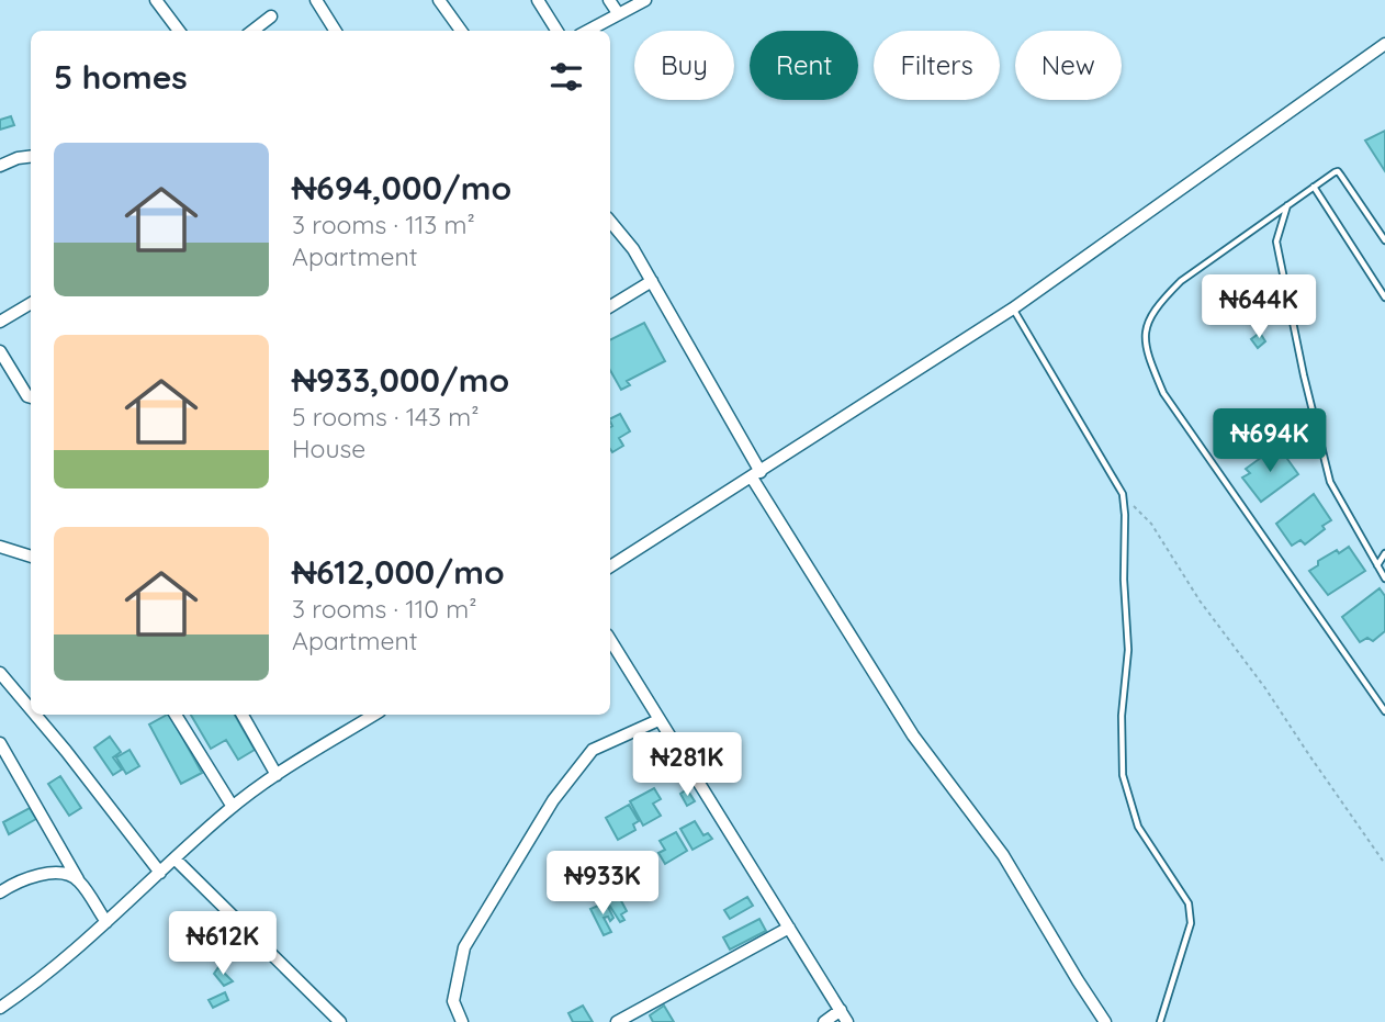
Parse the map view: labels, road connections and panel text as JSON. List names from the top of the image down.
{
  "page": {
    "chip": [
      "Buy",
      "Rent",
      "Filters",
      "New"
    ],
    "heading": "5 homes",
    "list": [
      {
        "name": "₦694,000/mo",
        "note": "3 rooms · 113 m² · Apartment"
      },
      {
        "name": "₦933,000/mo",
        "note": "5 rooms · 143 m² · House"
      },
      {
        "name": "₦612,000/mo",
        "note": "3 rooms · 110 m² · Apartment"
      }
    ],
    "price": [
      "₦644K",
      "₦694K",
      "₦281K",
      "₦933K",
      "₦612K"
    ]
  }
}
